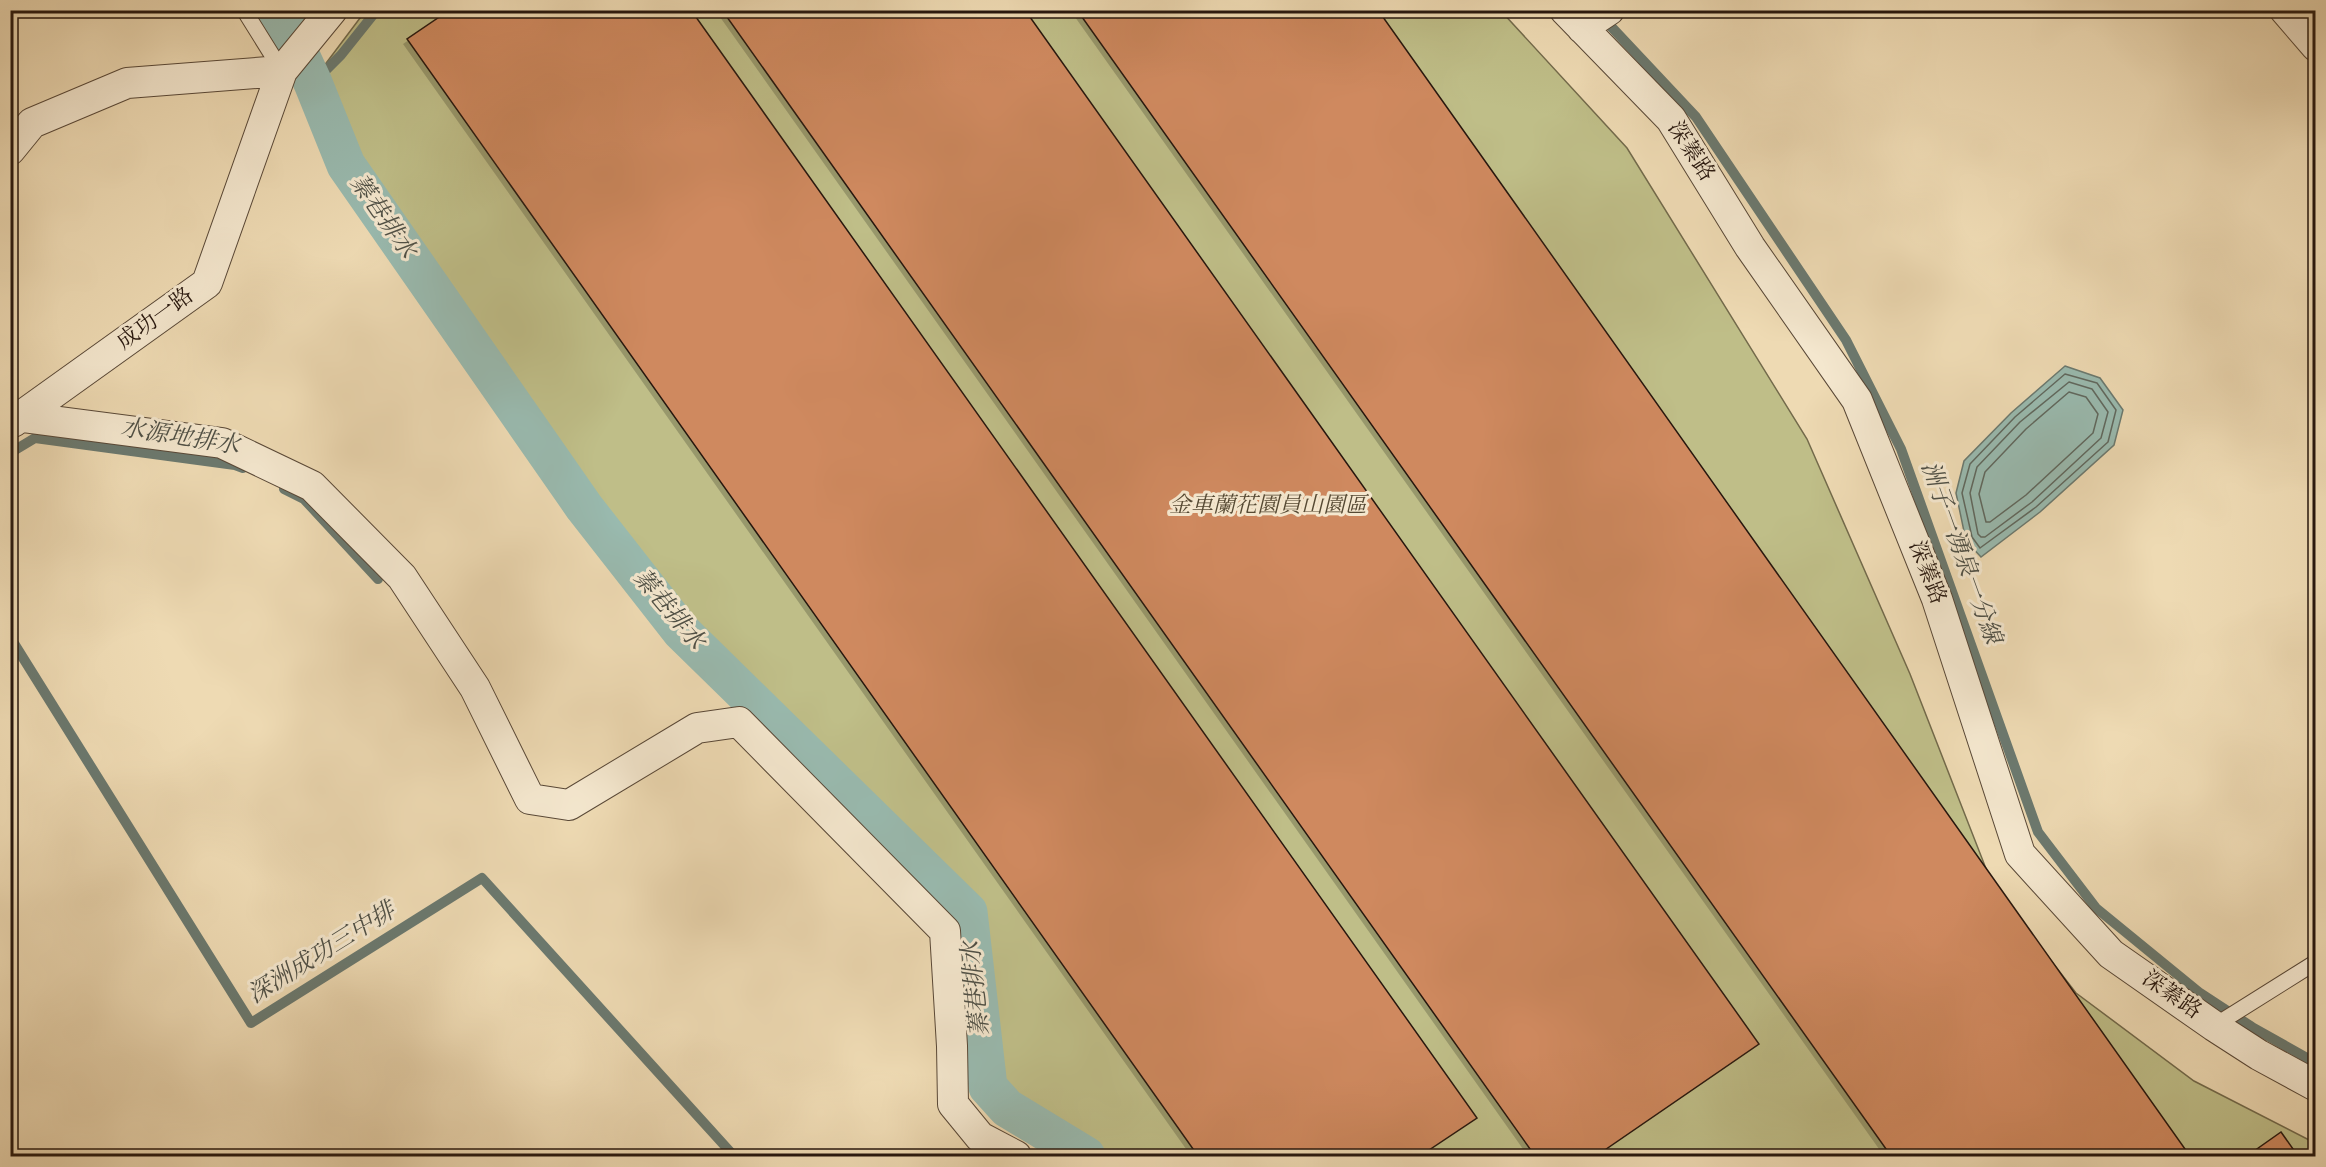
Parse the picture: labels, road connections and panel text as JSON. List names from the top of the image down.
{
  "streets": {
    "street": ["深蓁路", "成功一路"]
  },
  "water": [
    "蓁巷排水",
    "水源地排水",
    "洲子一湧泉一分線",
    "深洲成功三中排"
  ],
  "parks": ["金車蘭花園員山園區"]
}
